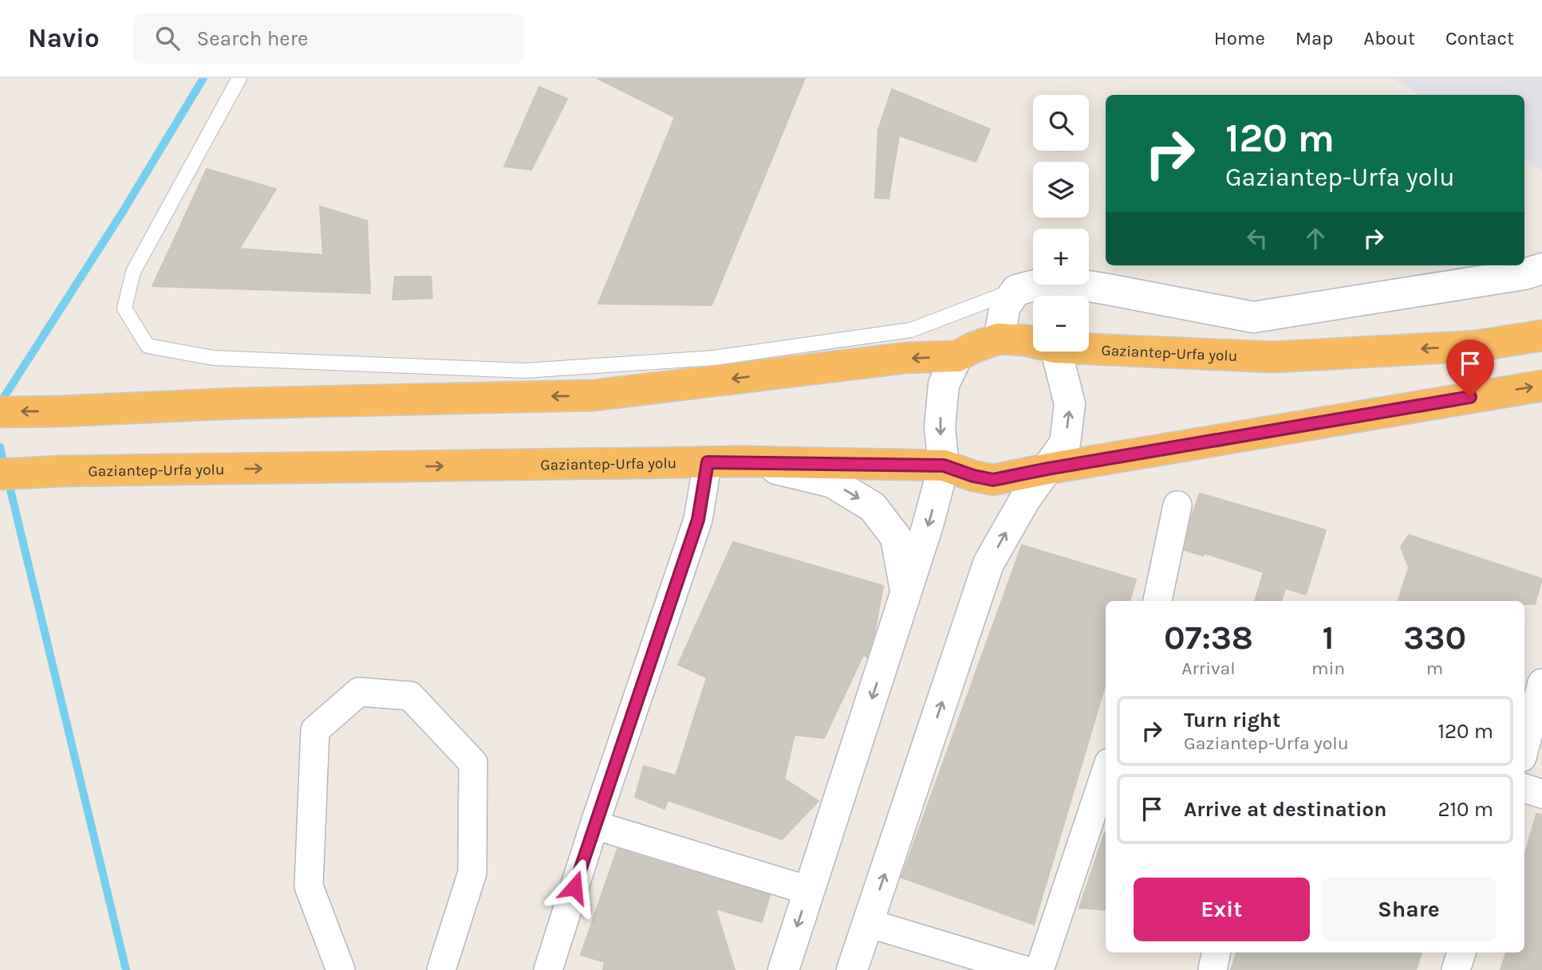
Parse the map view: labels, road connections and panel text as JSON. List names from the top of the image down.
{
  "streets": {
    "highway": ["Gaziantep-Urfa yolu"]
  },
  "page": {
    "header": "Navio",
    "search": "Search here",
    "nav": [
      "Home",
      "Map",
      "About",
      "Contact"
    ],
    "map_buttons": ["+", "−"],
    "turn": ["120 m", "Gaziantep-Urfa yolu"],
    "eta": [
      "07:38",
      "Arrival",
      "1",
      "min",
      "330",
      "m"
    ],
    "list": [
      {
        "name": "Turn right",
        "note": "Gaziantep-Urfa yolu",
        "value": "120 m"
      },
      {
        "name": "Arrive at destination",
        "value": "210 m"
      }
    ],
    "buttons": ["Exit", "Share"]
  }
}
